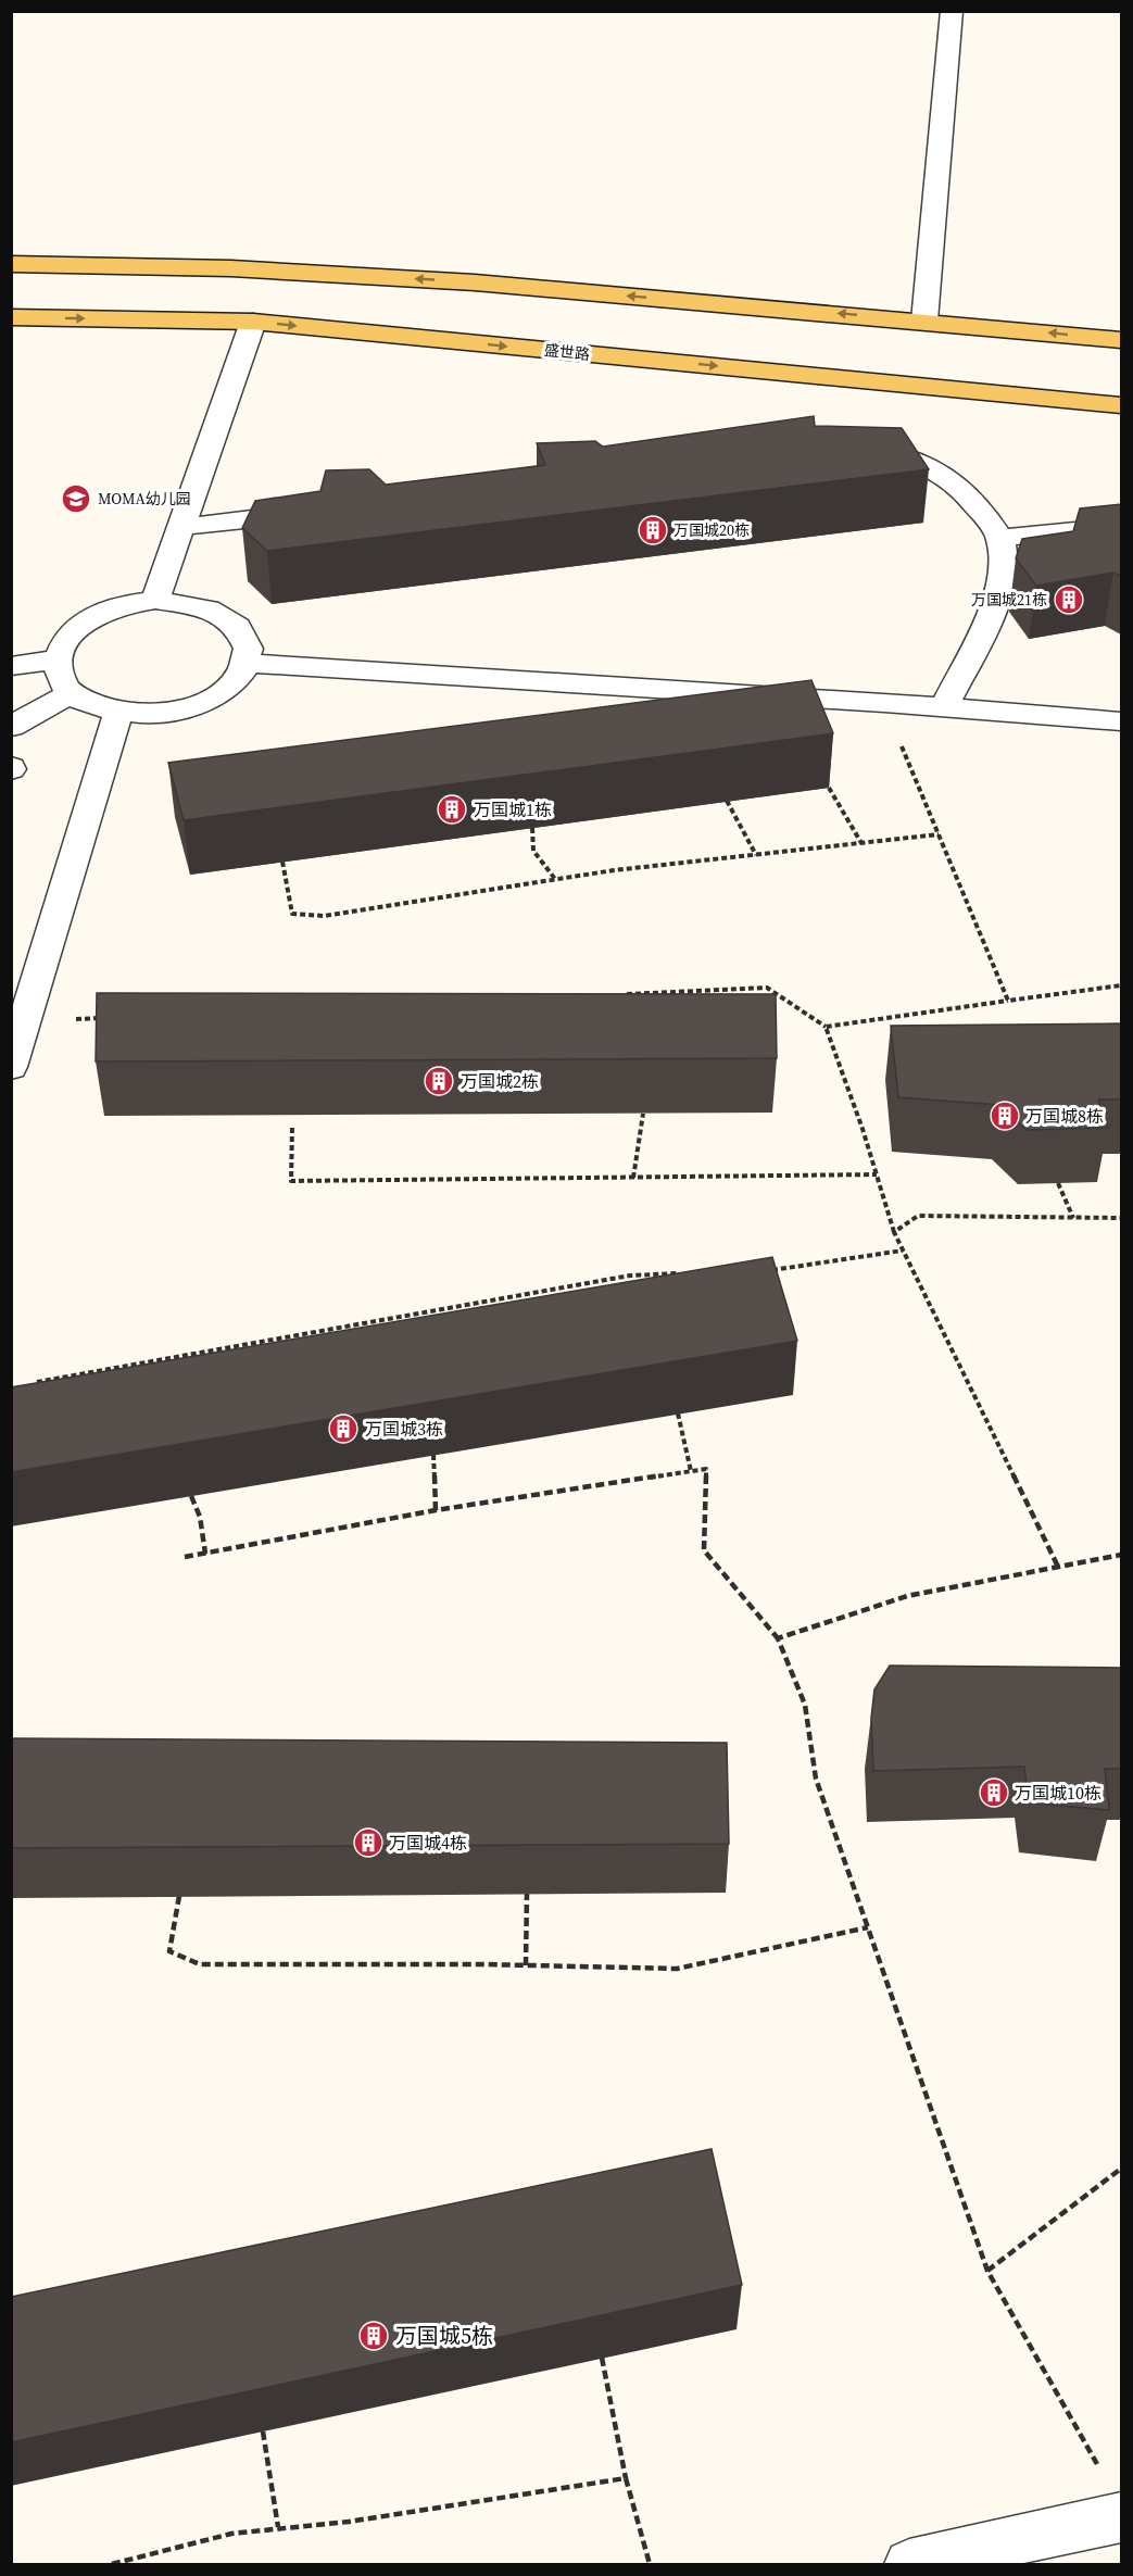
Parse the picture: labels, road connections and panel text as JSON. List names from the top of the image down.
{
  "streets": {
    "main road": ["盛世路"]
  },
  "places": {
    "school or university": ["MOMA幼儿园"],
    "building": [
      "万国城20栋",
      "万国城21栋",
      "万国城1栋",
      "万国城2栋",
      "万国城8栋",
      "万国城3栋",
      "万国城10栋",
      "万国城4栋",
      "万国城5栋"
    ]
  }
}
